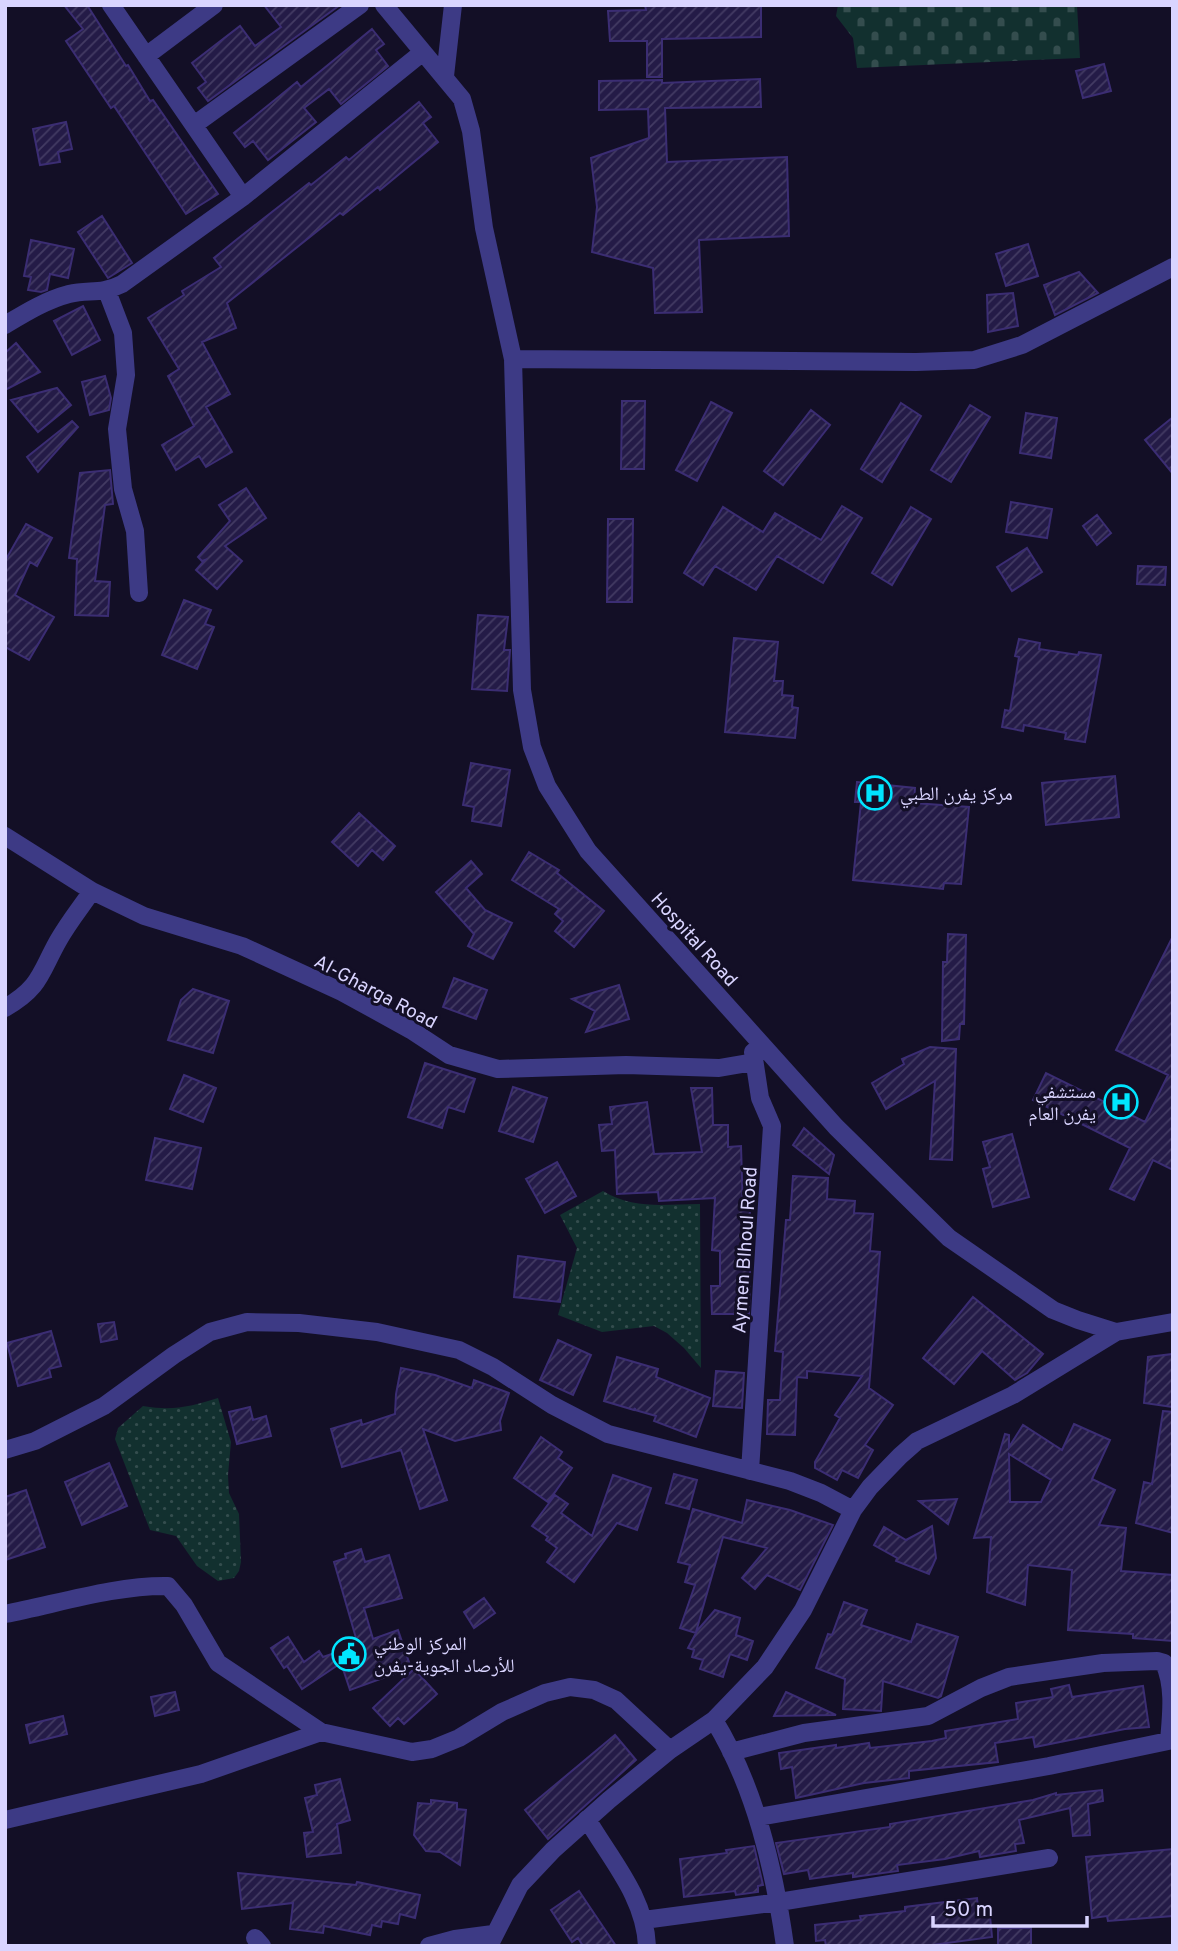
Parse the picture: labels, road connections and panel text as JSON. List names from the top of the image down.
{
  "streets": {
    "street": ["Hospital Road", "Al-Gharga Road", "Aymen Blhoul Road"]
  },
  "crossings": [
    ["Hospital Road", "Aymen Blhoul Road"],
    ["Al-Gharga Road", "Aymen Blhoul Road"]
  ],
  "places": {
    "hospital": ["مركز يفرن الطبي", "مستشفي يفرن العام"],
    "public building": ["المركز الوطني للأرصاد الجوية-يفرن"]
  },
  "scale_bar": "50 m"
}
